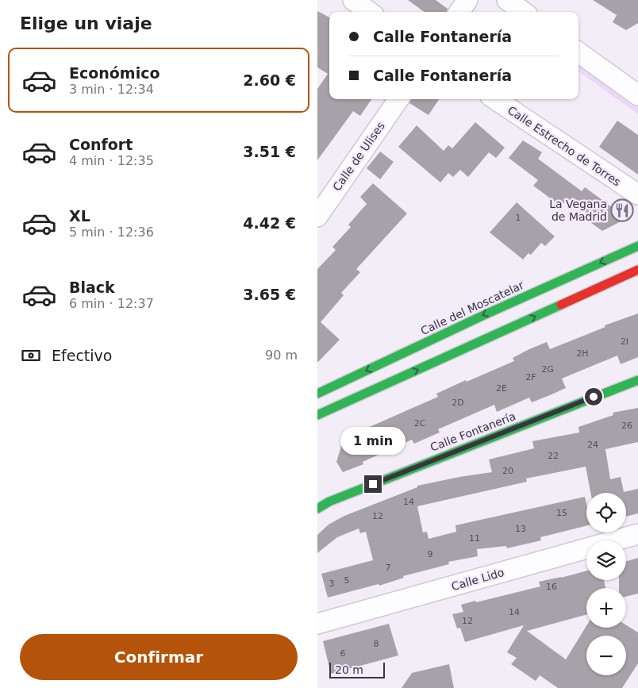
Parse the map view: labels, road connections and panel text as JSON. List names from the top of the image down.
{
  "streets": {
    "street": [
      "Calle Estrecho de Torres",
      "Calle de Ulises",
      "Calle del Moscatelar",
      "Calle Fontanería",
      "Calle Lido"
    ]
  },
  "places": {
    "restaurant": ["La Vegana de Madrid"]
  },
  "house_numbers": [
    "1",
    "2I",
    "2H",
    "2G",
    "2F",
    "2E",
    "2D",
    "2C",
    "26",
    "24",
    "22",
    "20",
    "14",
    "15",
    "12",
    "13",
    "11",
    "9",
    "7",
    "5",
    "3",
    "16",
    "14",
    "12",
    "8",
    "6"
  ],
  "scale_bar": "20 m",
  "page": {
    "heading": "Elige un viaje",
    "banner": ["Calle Fontanería", "Calle Fontanería"],
    "list": [
      {
        "name": "Económico",
        "note": "3 min · 12:34",
        "value": "2.60 €"
      },
      {
        "name": "Confort",
        "note": "4 min · 12:35",
        "value": "3.51 €"
      },
      {
        "name": "XL",
        "note": "5 min · 12:36",
        "value": "4.42 €"
      },
      {
        "name": "Black",
        "note": "6 min · 12:37",
        "value": "3.65 €"
      }
    ],
    "pay": ["Efectivo", "90 m"],
    "bubble": "1 min",
    "map_buttons": ["+", "−"],
    "buttons": "Confirmar",
    "scale": "20 m"
  }
}
